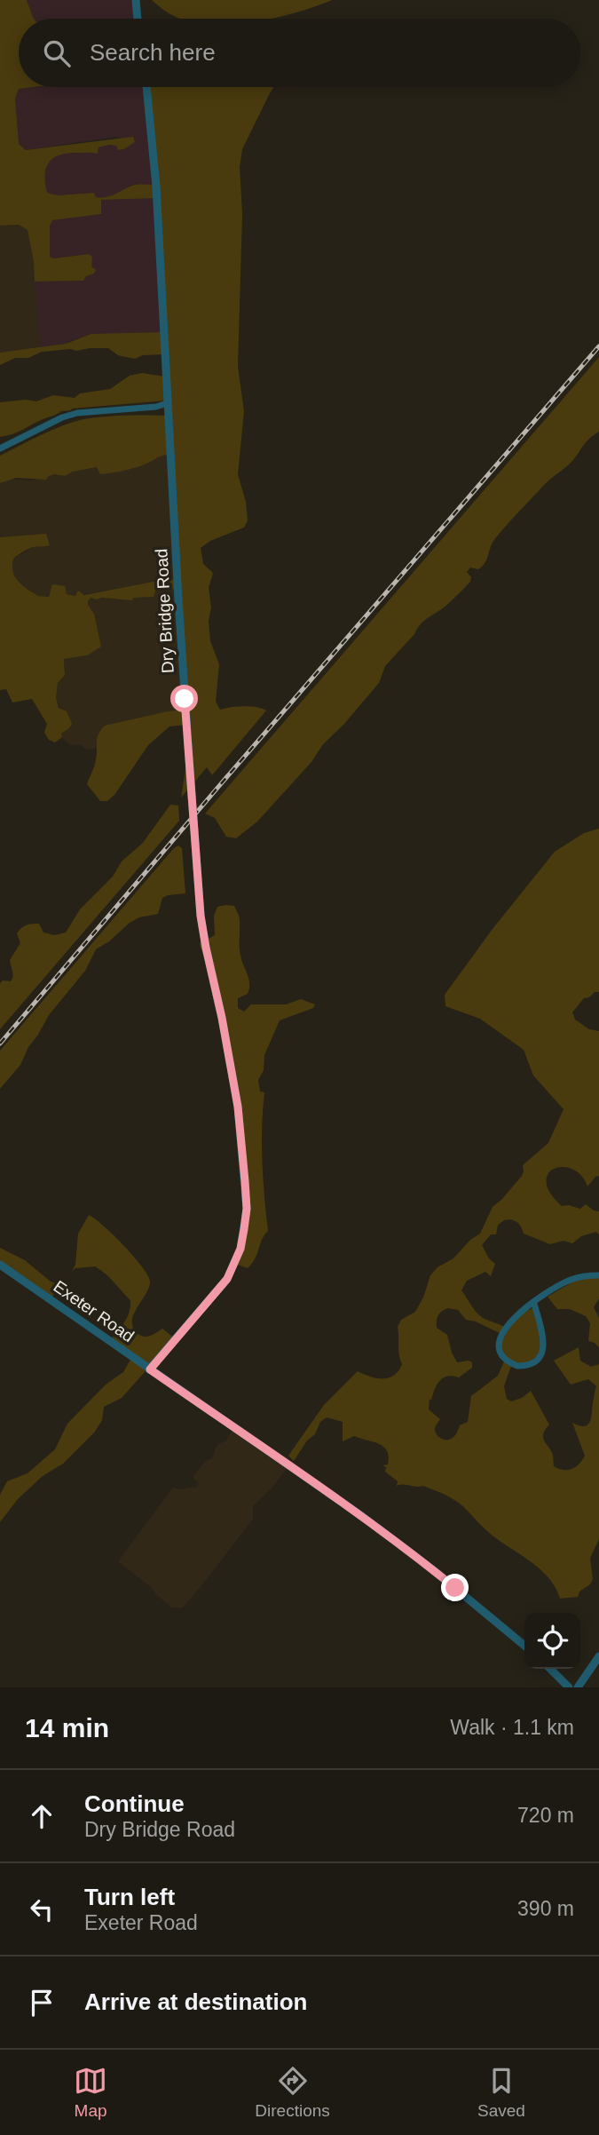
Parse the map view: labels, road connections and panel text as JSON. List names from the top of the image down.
{
  "streets": {
    "street": ["Dry Bridge Road", "Exeter Road"]
  },
  "crossings": [
    ["Dry Bridge Road", "Exeter Road"]
  ],
  "page": {
    "search": "Search here",
    "heading": ["14 min", "Walk · 1.1 km"],
    "list": [
      ["Continue", "Dry Bridge Road", "720 m"],
      ["Turn left", "Exeter Road", "390 m"],
      "Arrive at destination"
    ],
    "nav": ["Map", "Directions", "Saved"]
  }
}
